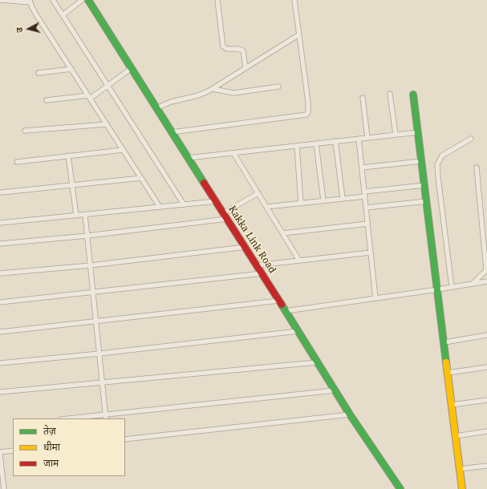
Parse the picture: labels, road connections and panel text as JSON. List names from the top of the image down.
{
  "streets": {
    "street": ["Kakka Link Road"]
  },
  "legend": ["तेज़", "धीमा", "जाम"],
  "north": "left"
}
